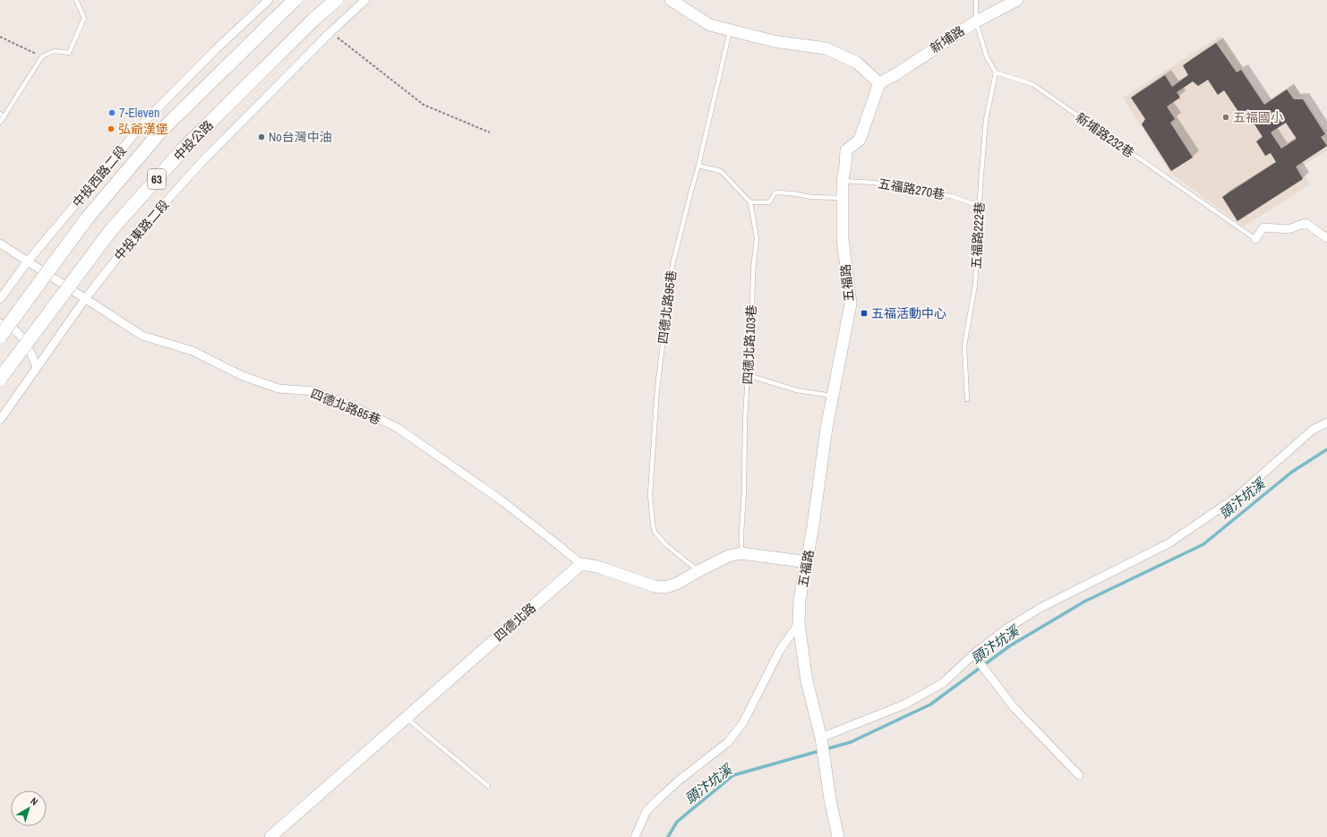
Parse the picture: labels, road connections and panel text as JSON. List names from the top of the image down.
{
  "streets": {
    "main road": ["中投公路", "63"],
    "street": [
      "新埔路",
      "中投西路二段",
      "中投東路二段",
      "五福路",
      "四德北路85巷",
      "四德北路"
    ],
    "lane": [
      "新埔路232巷",
      "五福路270巷",
      "五福路222巷",
      "四德北路95巷",
      "四德北路103巷"
    ]
  },
  "crossings": [
    ["新埔路", "五福路"],
    ["新埔路232巷", "五福路222巷"],
    ["中投西路二段", "四德北路85巷"],
    ["五福路270巷", "五福路222巷"],
    ["五福路270巷", "五福路"],
    ["中投東路二段", "四德北路85巷"],
    ["四德北路85巷", "四德北路"]
  ],
  "water": ["頭汴坑溪"],
  "places": {
    "other": [
      "7-Eleven",
      "五福國小",
      "弘爺漢堡",
      "No台灣中油"
    ],
    "transit": ["五福活動中心"]
  },
  "north": "top right"
}
